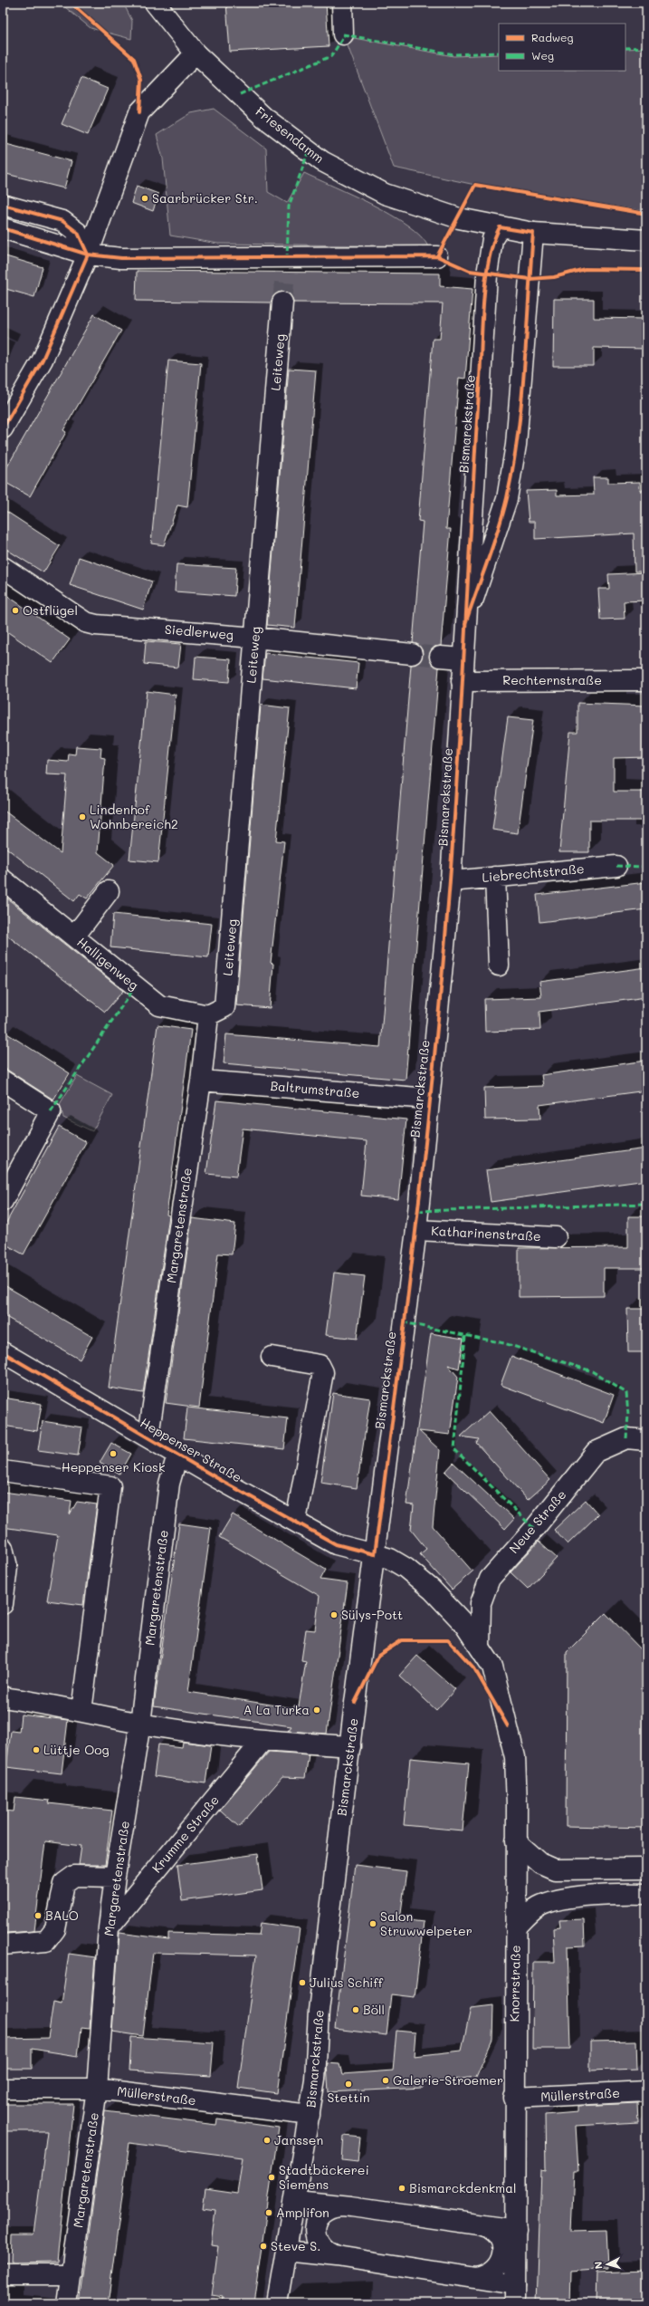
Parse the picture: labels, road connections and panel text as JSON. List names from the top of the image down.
{
  "streets": {
    "street": [
      "Friesendamm",
      "Leiteweg",
      "Bismarckstraße",
      "Siedlerweg",
      "Rechternstraße",
      "Liebrechtstraße",
      "Halligenweg",
      "Baltrumstraße",
      "Margaretenstraße",
      "Katharinenstraße",
      "Heppenser Straße",
      "Neue Straße",
      "Krumme Straße",
      "Knorrstraße",
      "Müllerstraße"
    ]
  },
  "crossings": [
    ["Friesendamm", "Bismarckstraße"],
    ["Leiteweg", "Siedlerweg"],
    ["Leiteweg", "Halligenweg"],
    ["Leiteweg", "Margaretenstraße"],
    ["Bismarckstraße", "Rechternstraße"],
    ["Bismarckstraße", "Liebrechtstraße"],
    ["Bismarckstraße", "Baltrumstraße"],
    ["Bismarckstraße", "Katharinenstraße"],
    ["Bismarckstraße", "Heppenser Straße"],
    ["Bismarckstraße", "Müllerstraße"],
    ["Halligenweg", "Margaretenstraße"],
    ["Baltrumstraße", "Margaretenstraße"],
    ["Margaretenstraße", "Heppenser Straße"],
    ["Margaretenstraße", "Krumme Straße"],
    ["Margaretenstraße", "Müllerstraße"],
    ["Heppenser Straße", "Neue Straße"],
    ["Heppenser Straße", "Knorrstraße"],
    ["Knorrstraße", "Müllerstraße"]
  ],
  "places": [
    "Saarbrücker Str.",
    "Ostflügel",
    "Lindenhof Wohnbereich2",
    "Heppenser Kiosk",
    "Sülys-Pott",
    "A La Turka",
    "Lüttje Oog",
    "BALO",
    "Salon Struwwelpeter",
    "Julius Schiff",
    "Böll",
    "Galerie-Stroemer",
    "Stettin",
    "Janssen",
    "Stadtbäckerei Siemens",
    "Bismarckdenkmal",
    "Amplifon",
    "Steve S."
  ],
  "legend": ["Radweg", "Weg"],
  "north": "left"
}
